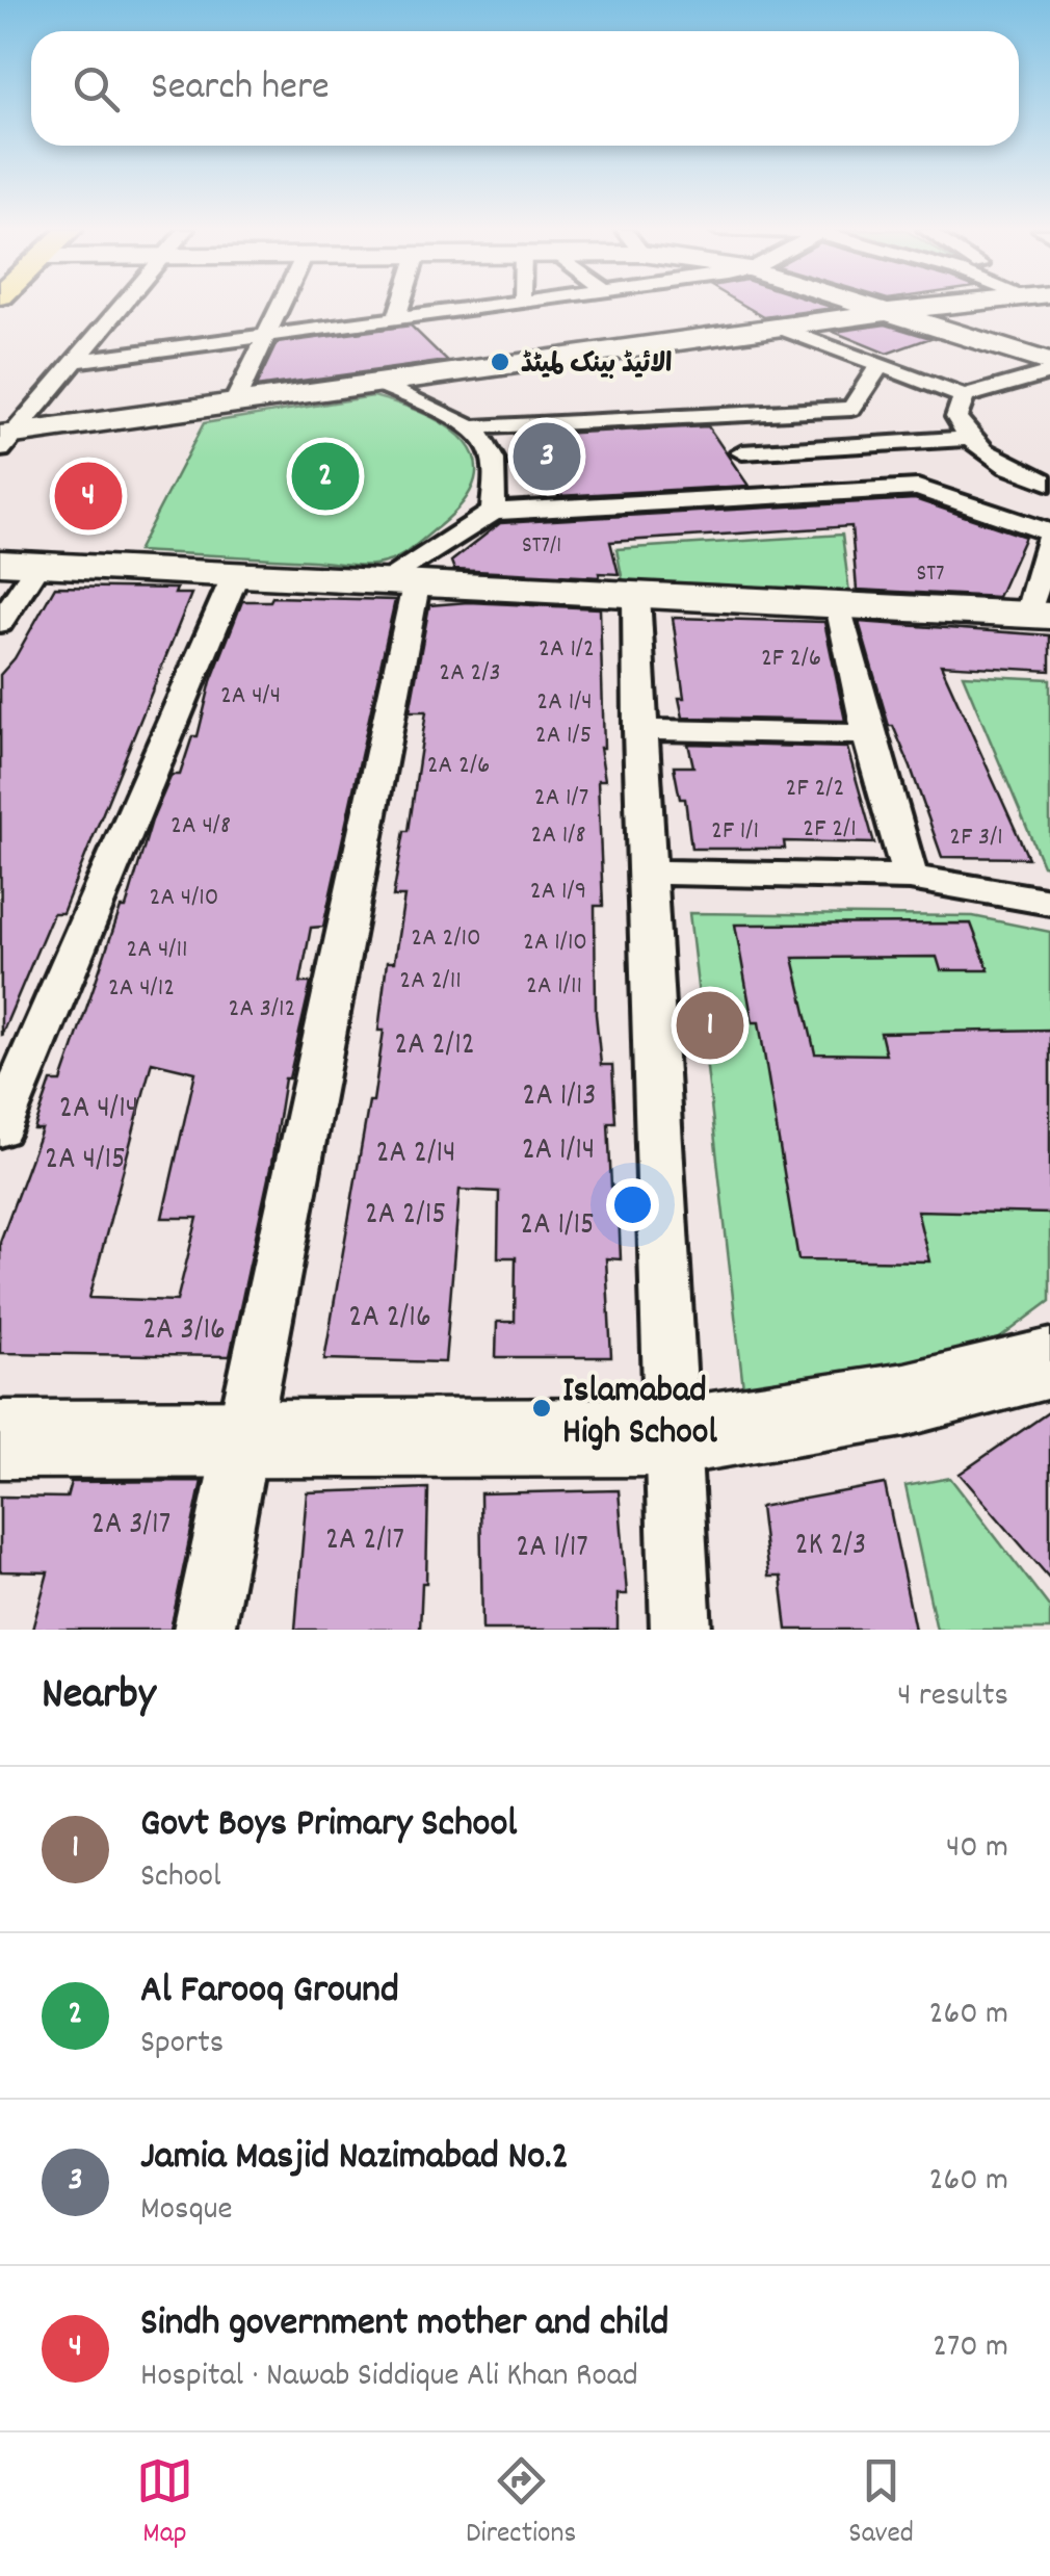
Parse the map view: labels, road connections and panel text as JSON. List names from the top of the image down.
{
  "places": ["الائیڈ بینک لمیٹڈ", "Islamabad High School"],
  "house_numbers": [
    "ST7/1",
    "ST7",
    "2A 1/2",
    "2F 2/6",
    "2A 2/3",
    "2A 4/4",
    "2A 1/4",
    "2A 1/5",
    "2A 2/6",
    "2F 2/2",
    "2A 1/7",
    "2A 4/8",
    "2F 2/1",
    "2F 1/1",
    "2A 1/8",
    "2F 3/1",
    "2A 1/9",
    "2A 4/10",
    "2A 2/10",
    "2A 1/10",
    "2A 4/11",
    "2A 2/11",
    "2A 1/11",
    "2A 4/12",
    "2A 3/12",
    "2A 2/12",
    "2A 1/13",
    "2A 4/14",
    "2A 1/14",
    "2A 2/14",
    "2A 4/15",
    "2A 2/15",
    "2A 1/15",
    "2A 2/16",
    "2A 3/16",
    "2A 3/17",
    "2A 2/17",
    "2K 2/3",
    "2A 1/17"
  ],
  "page": {
    "search": "Search here",
    "pins": [
      "3",
      "2",
      "4",
      "1"
    ],
    "heading": ["Nearby", "4 results"],
    "list": [
      {
        "mark": "1",
        "name": "Govt Boys Primary School",
        "note": "School",
        "value": "40 m"
      },
      {
        "mark": "2",
        "name": "Al Farooq Ground",
        "note": "Sports",
        "value": "260 m"
      },
      {
        "mark": "3",
        "name": "Jamia Masjid Nazimabad No.2",
        "note": "Mosque",
        "value": "260 m"
      },
      {
        "mark": "4",
        "name": "Sindh government mother and child",
        "note": "Hospital · Nawab Siddique Ali Khan Road",
        "value": "270 m"
      }
    ],
    "nav": ["Map", "Directions", "Saved"]
  }
}
